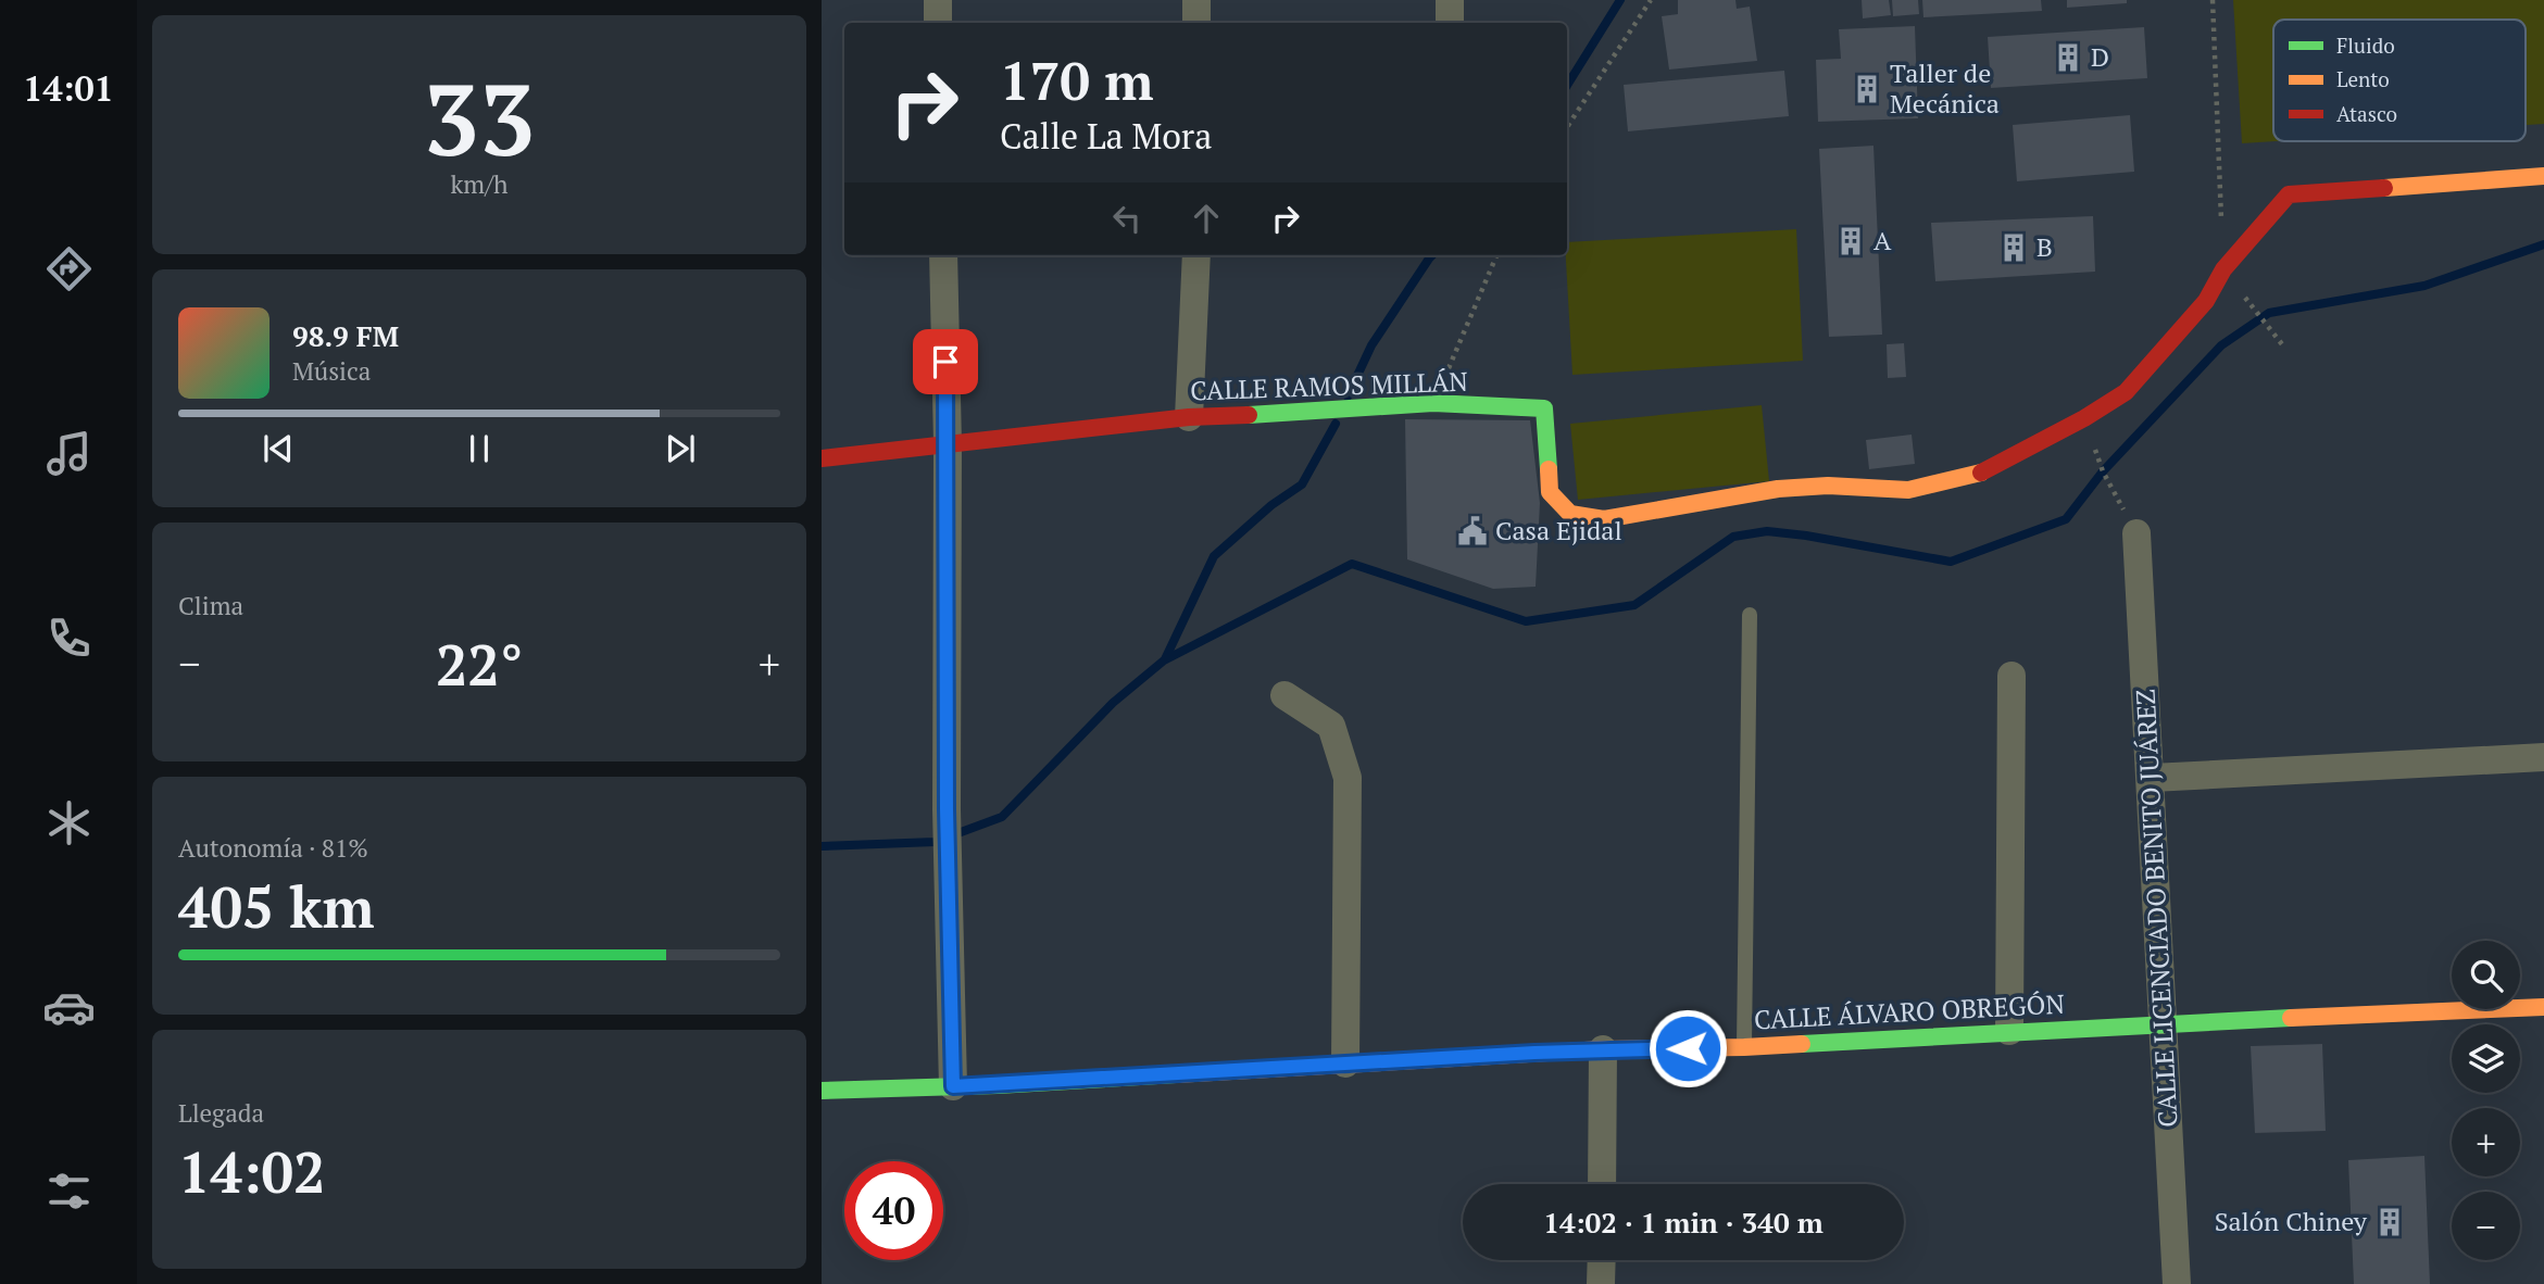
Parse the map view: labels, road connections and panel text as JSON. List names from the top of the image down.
{
  "streets": {
    "street": ["CALLE RAMOS MILLÁN", "CALLE LICENCIADO BENITO JUÁREZ", "CALLE ÁLVARO OBREGÓN"]
  },
  "crossings": [
    ["CALLE LICENCIADO BENITO JUÁREZ", "CALLE ÁLVARO OBREGÓN"]
  ],
  "places": {
    "building": [
      "D",
      "Taller de Mecánica",
      "A",
      "B",
      "Salón Chiney"
    ],
    "public building": ["Casa Ejidal"]
  },
  "legend": ["Fluido", "Lento", "Atasco"],
  "page": {
    "tabs": "14:01",
    "tile": [
      ["33", "km/h"],
      "Clima",
      ["Autonomía · 81%", "405 km"],
      ["Llegada", "14:02"]
    ],
    "turn": ["170 m", "Calle La Mora"],
    "song": ["98.9 FM", "Música"],
    "heat": ["−", "22°", "+"],
    "map_buttons": ["+", "−"],
    "limit": "40",
    "trip": "14:02 · 1 min · 340 m"
  }
}
